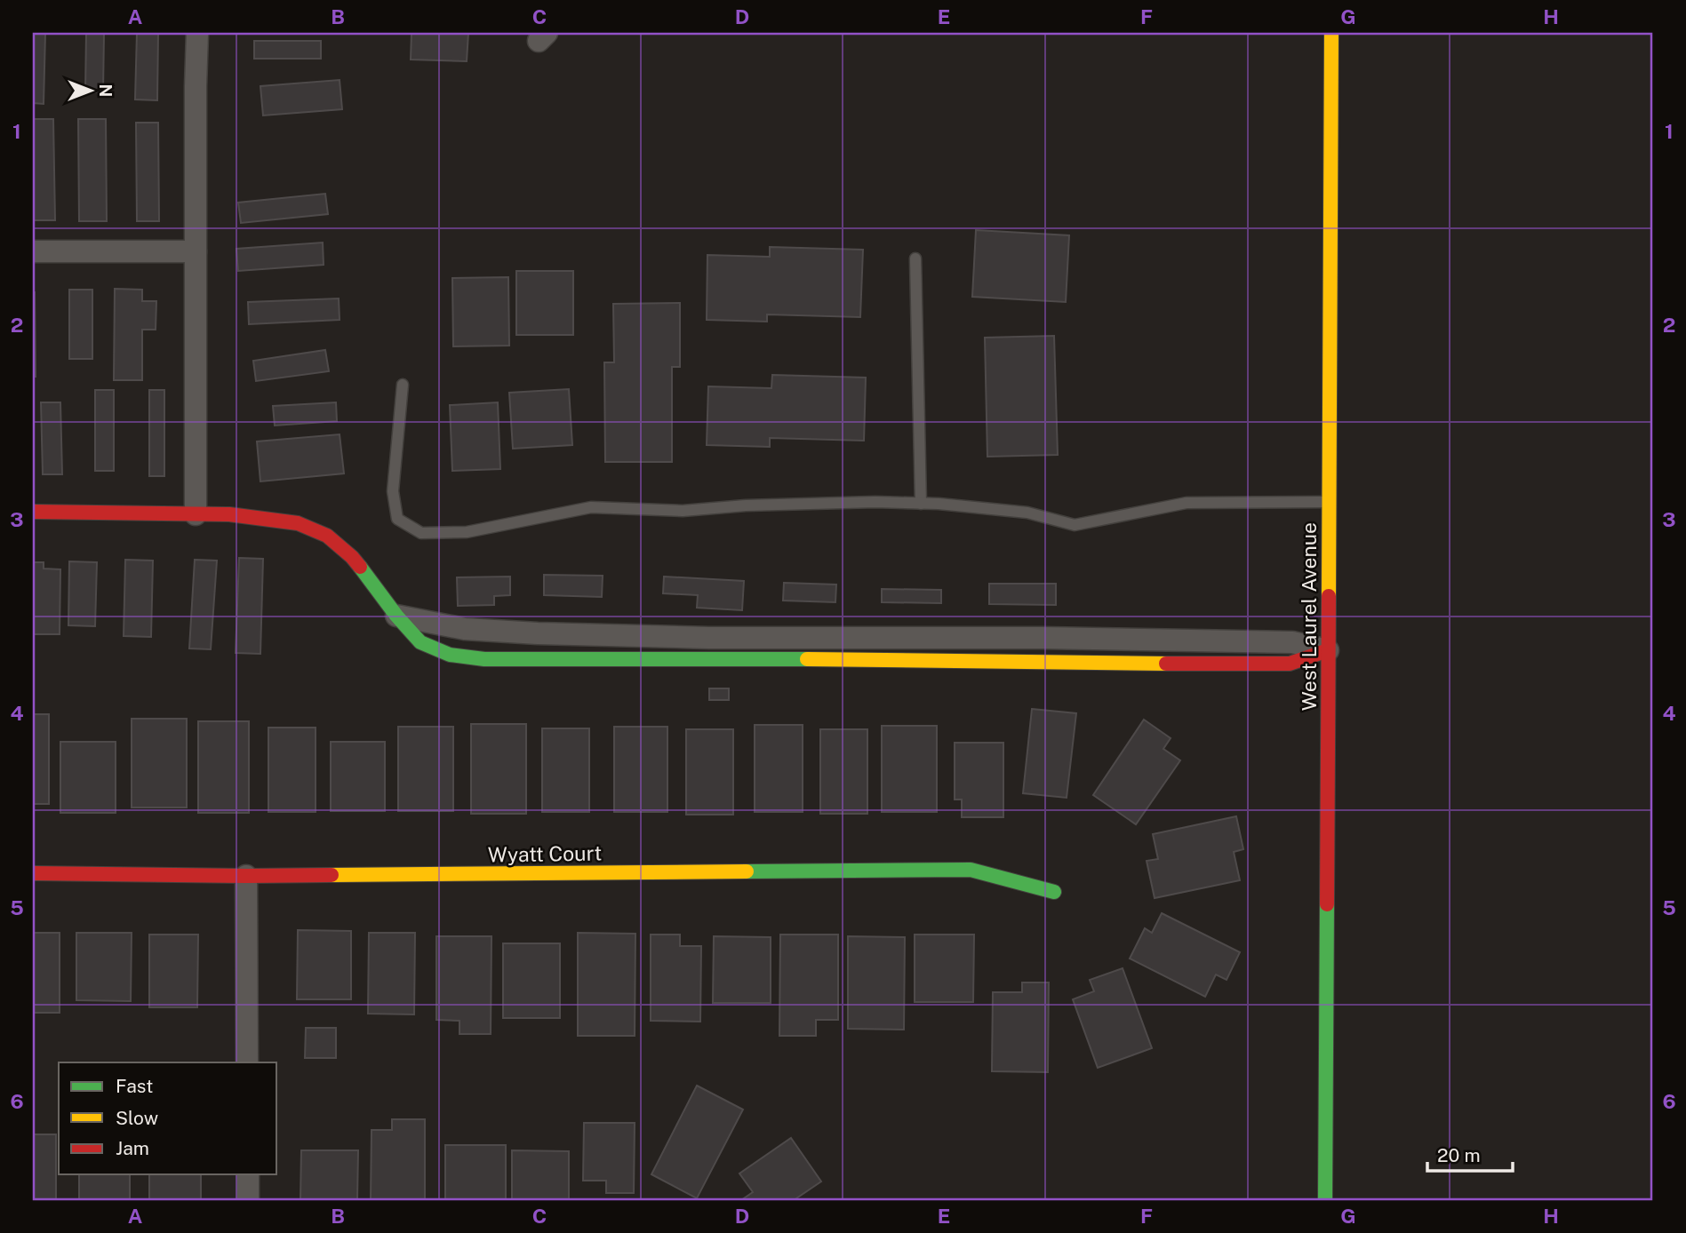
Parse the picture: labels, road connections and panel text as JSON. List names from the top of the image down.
{
  "streets": {
    "street": ["West Laurel Avenue", "Wyatt Court"]
  },
  "legend": ["Fast", "Slow", "Jam"],
  "scale_bar": "20 m",
  "north": "right",
  "grid": {
    "columns": [
      "A",
      "B",
      "C",
      "D",
      "E",
      "F",
      "G",
      "H"
    ],
    "rows": [
      "1",
      "2",
      "3",
      "4",
      "5",
      "6"
    ]
  }
}
